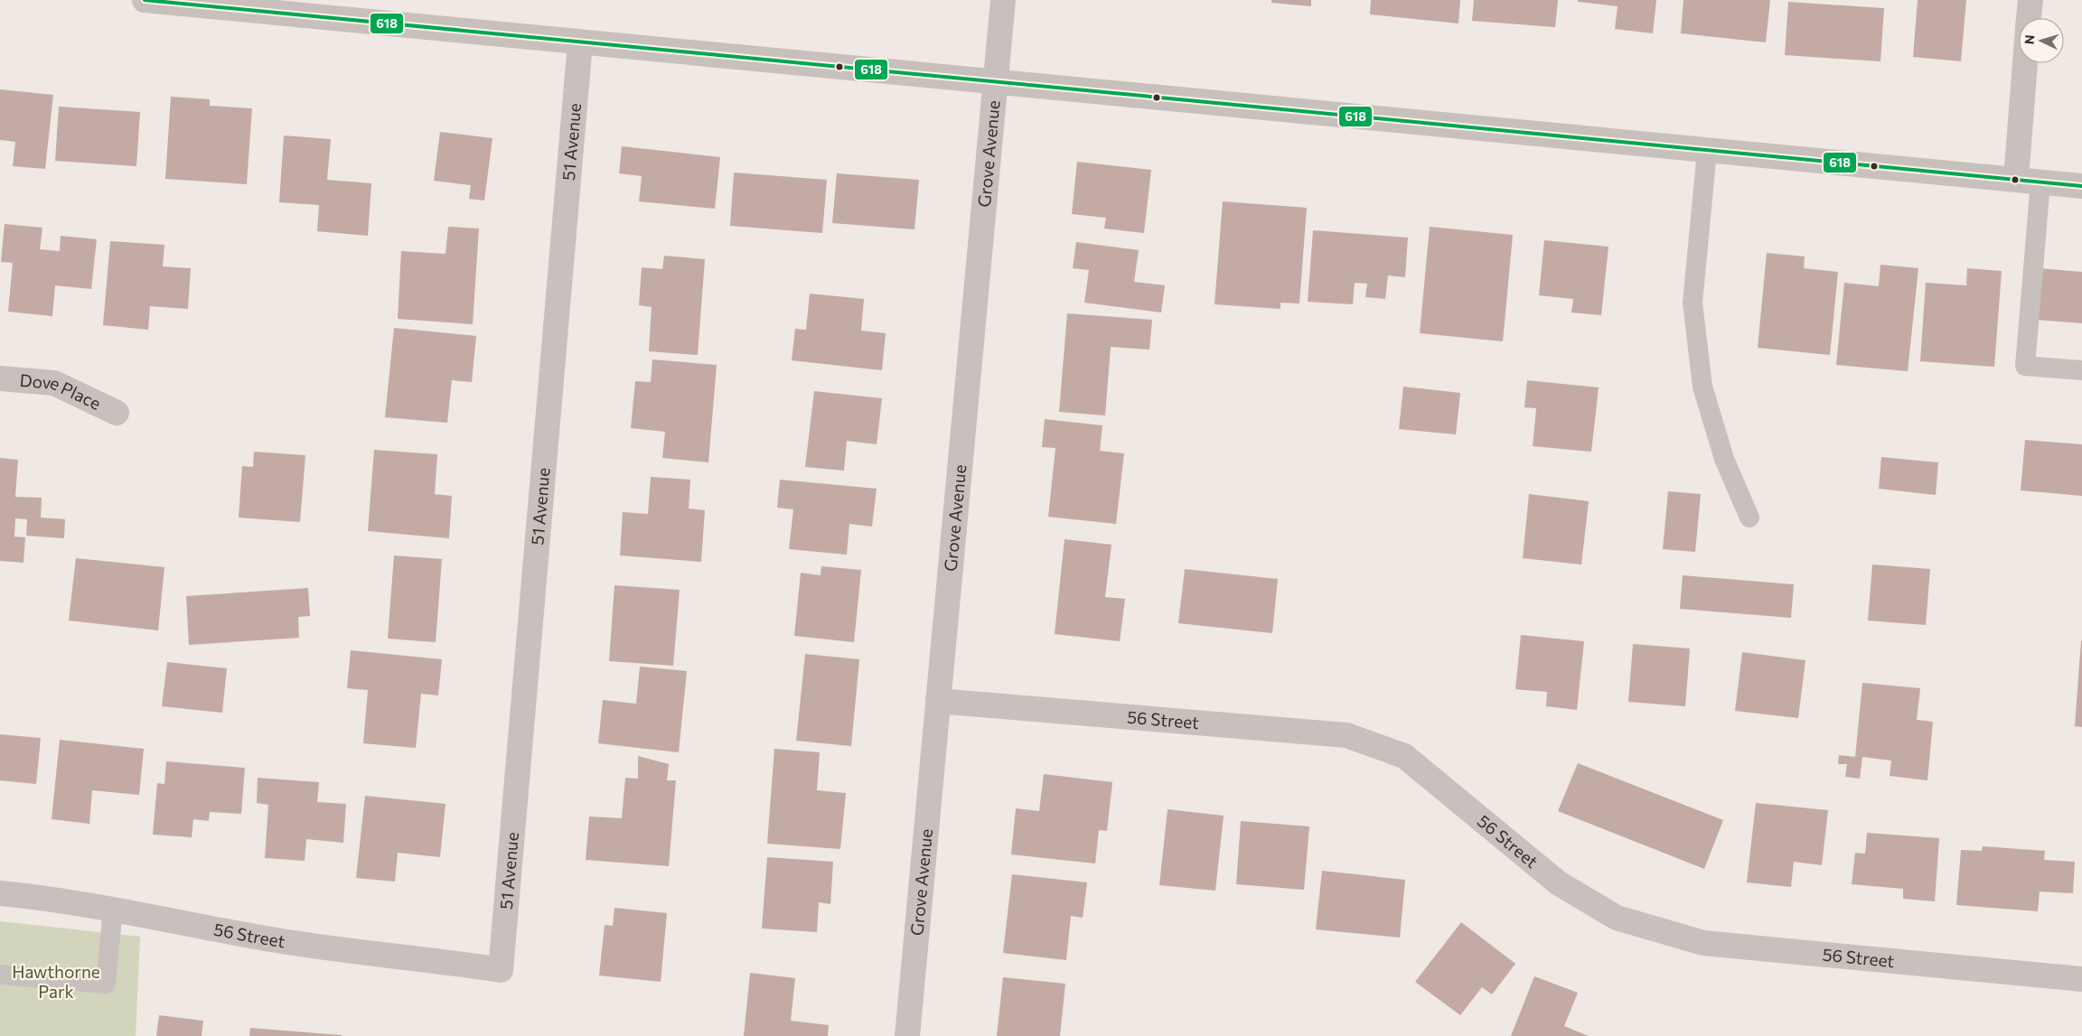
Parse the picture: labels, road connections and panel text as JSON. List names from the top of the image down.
{
  "streets": {
    "street": [
      "51 Avenue",
      "Grove Avenue",
      "Dove Place",
      "56 Street"
    ]
  },
  "crossings": [
    ["51 Avenue", "56 Street"],
    ["Grove Avenue", "56 Street"]
  ],
  "parks": ["Hawthorne Park"],
  "lines": ["transit line 618"],
  "north": "left"
}
